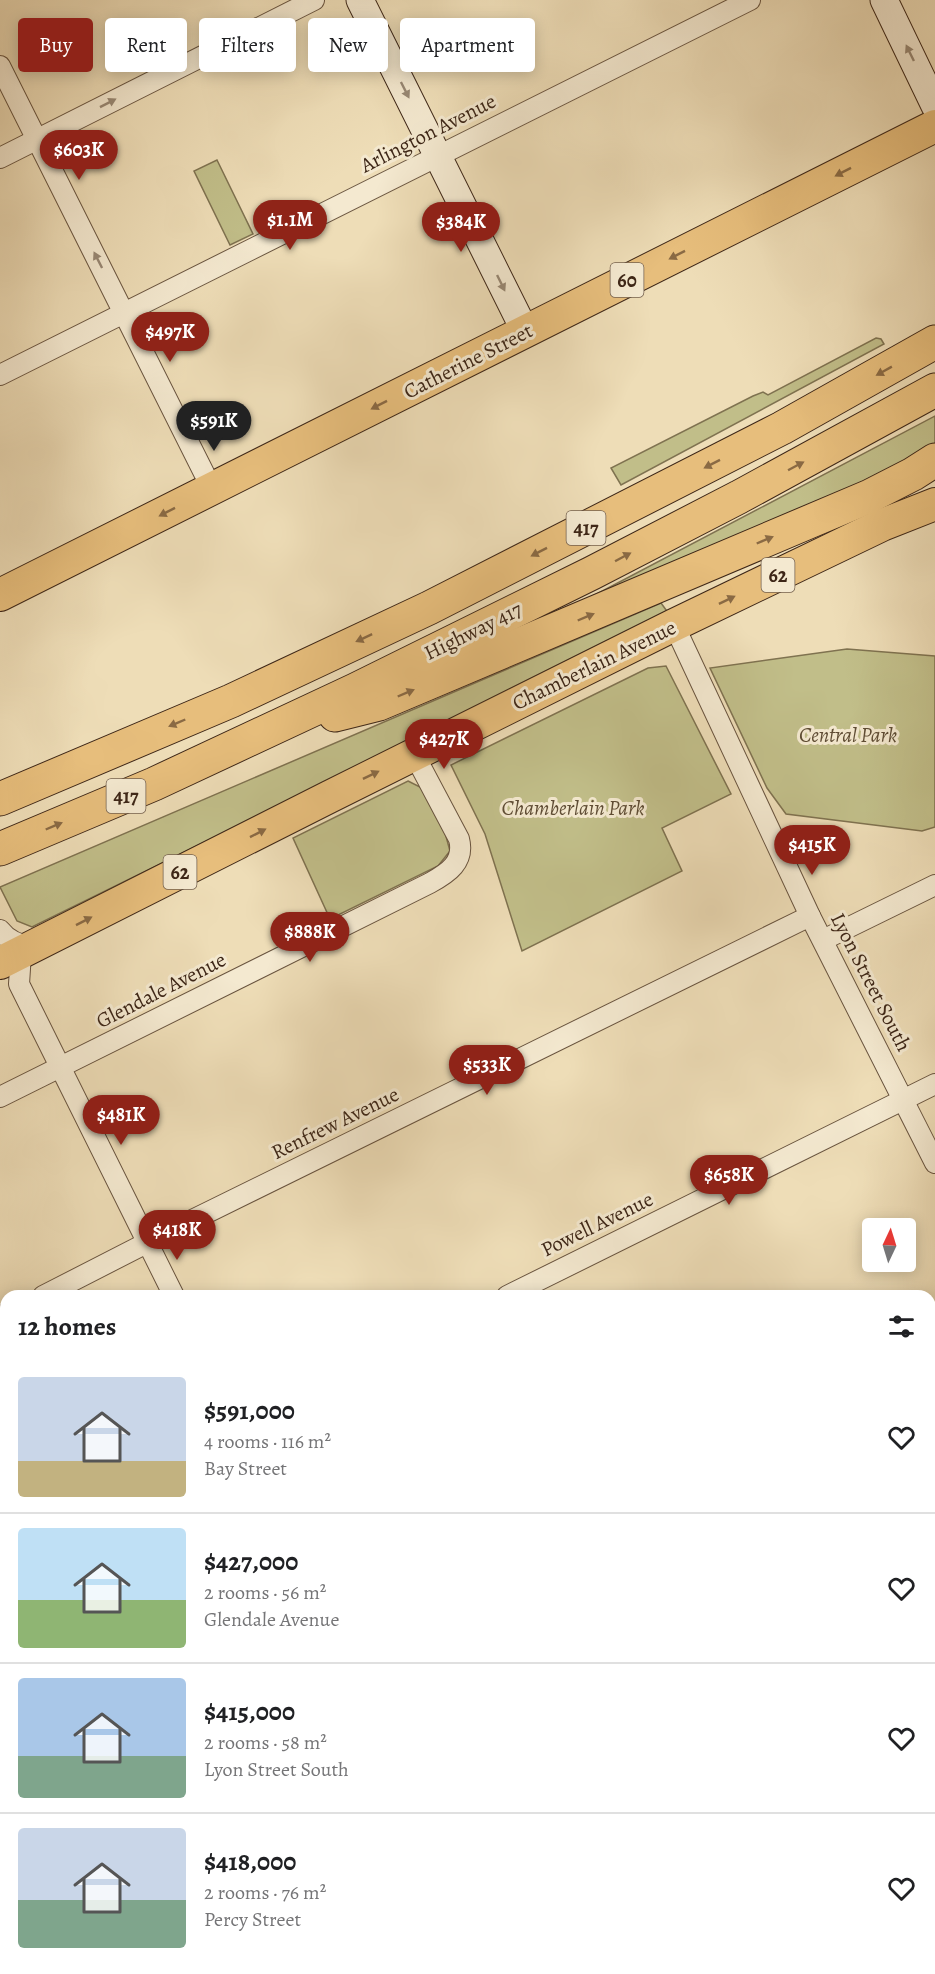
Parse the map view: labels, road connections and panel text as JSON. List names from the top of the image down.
{
  "streets": {
    "highway": ["417", "Highway 417"],
    "main road": [
      "60",
      "Catherine Street",
      "62",
      "Chamberlain Avenue"
    ],
    "street": [
      "Arlington Avenue",
      "Lyon Street South",
      "Glendale Avenue",
      "Renfrew Avenue",
      "Powell Avenue"
    ]
  },
  "crossings": [
    ["Chamberlain Avenue", "Lyon Street South"],
    ["Chamberlain Avenue", "Glendale Avenue"],
    ["Lyon Street South", "Renfrew Avenue"],
    ["Lyon Street South", "Powell Avenue"]
  ],
  "one_way": ["Catherine Street", "Chamberlain Avenue"],
  "parks": ["Central Park", "Chamberlain Park"],
  "north": "top",
  "page": {
    "chip": [
      "Buy",
      "Rent",
      "Filters",
      "New",
      "Apartment"
    ],
    "price": [
      "$603K",
      "$1.1M",
      "$384K",
      "$497K",
      "$591K",
      "$427K",
      "$415K",
      "$888K",
      "$533K",
      "$481K",
      "$658K",
      "$418K"
    ],
    "heading": "12 homes",
    "list": [
      {
        "name": "$591,000",
        "note": "4 rooms · 116 m² · Bay Street"
      },
      {
        "name": "$427,000",
        "note": "2 rooms · 56 m² · Glendale Avenue"
      },
      {
        "name": "$415,000",
        "note": "2 rooms · 58 m² · Lyon Street South"
      },
      {
        "name": "$418,000",
        "note": "2 rooms · 76 m² · Percy Street"
      }
    ]
  }
}
